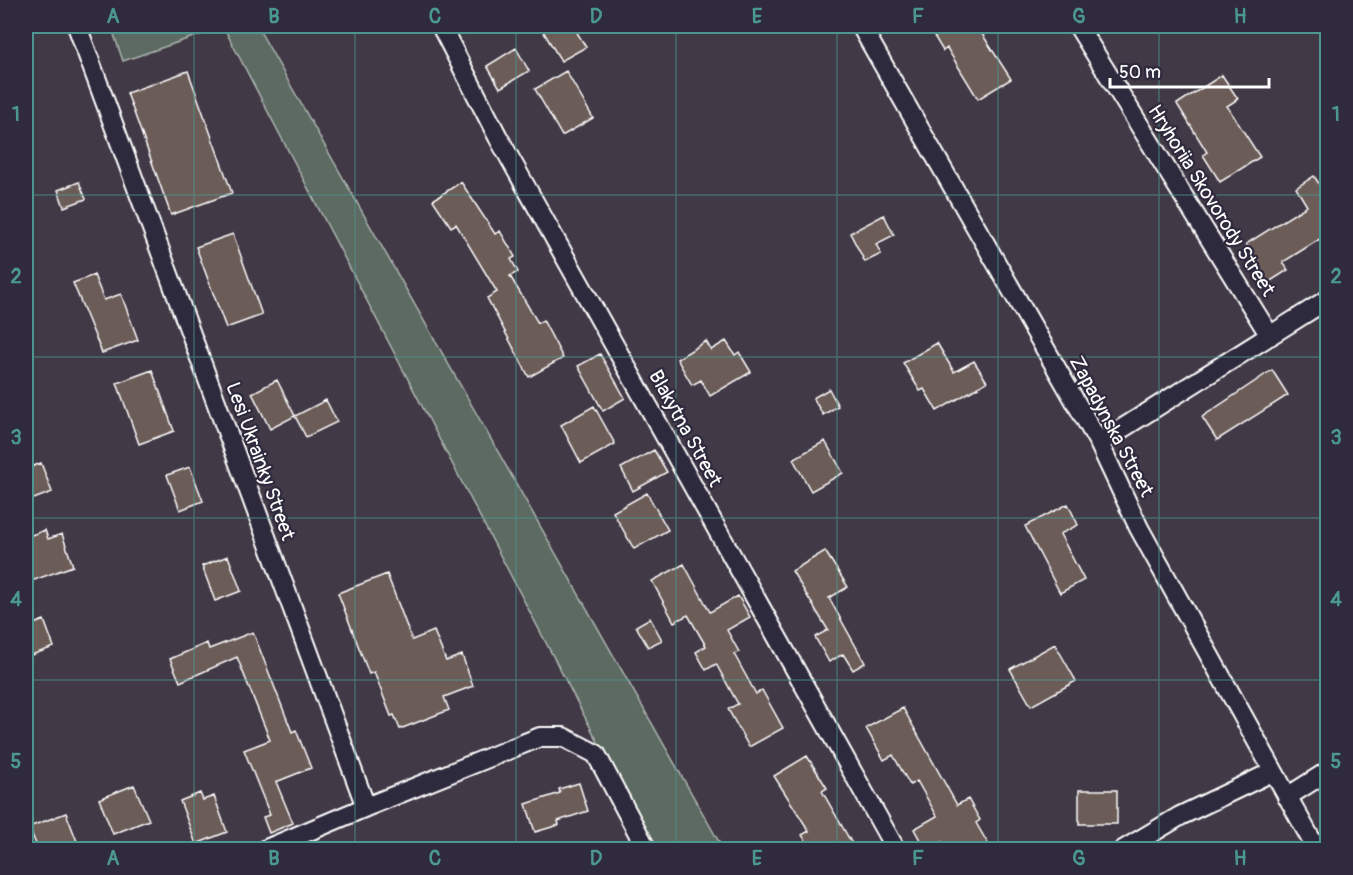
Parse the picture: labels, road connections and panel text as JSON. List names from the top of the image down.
{
  "streets": {
    "street": [
      "Hryhoriia Skovorody Street",
      "Zapadynska Street",
      "Blakytna Street",
      "Lesi Ukrainky Street"
    ]
  },
  "scale_bar": "50 m",
  "grid": {
    "columns": [
      "A",
      "B",
      "C",
      "D",
      "E",
      "F",
      "G",
      "H"
    ],
    "rows": [
      "1",
      "2",
      "3",
      "4",
      "5"
    ]
  }
}
